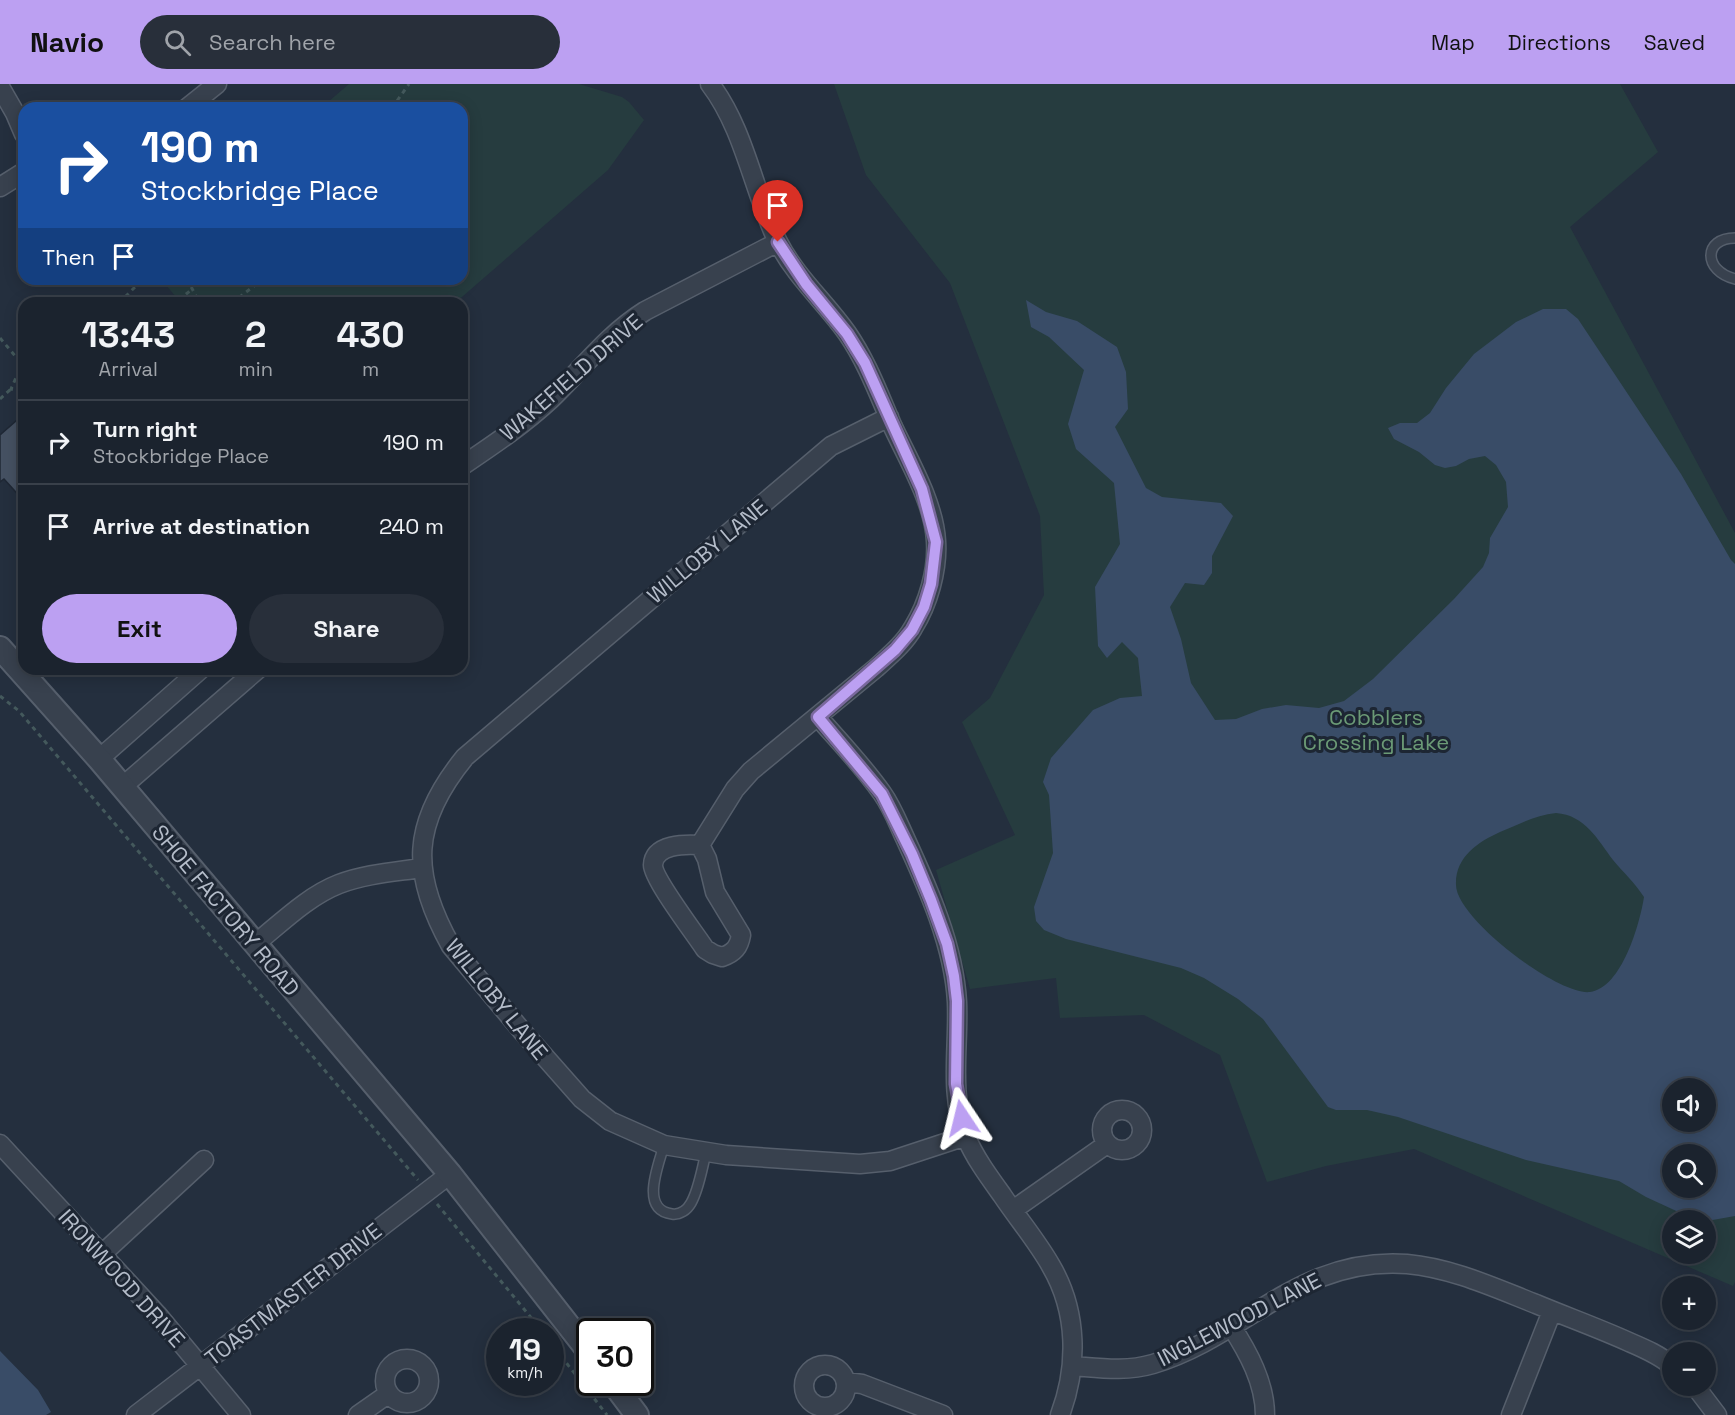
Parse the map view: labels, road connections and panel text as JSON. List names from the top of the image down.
{
  "streets": {
    "street": [
      "WAKEFIELD DRIVE",
      "WILLOBY LANE",
      "SHOE FACTORY ROAD",
      "IRONWOOD DRIVE",
      "TOASTMASTER DRIVE",
      "INGLEWOOD LANE"
    ]
  },
  "crossings": [
    ["SHOE FACTORY ROAD", "TOASTMASTER DRIVE"],
    ["IRONWOOD DRIVE", "TOASTMASTER DRIVE"]
  ],
  "parks": ["Cobblers Crossing Lake"],
  "page": {
    "header": "Navio",
    "search": "Search here",
    "nav": ["Map", "Directions", "Saved"],
    "turn": ["190 m", "Stockbridge Place"],
    "then": "Then",
    "eta": [
      "13:43",
      "Arrival",
      "2",
      "min",
      "430",
      "m"
    ],
    "list": [
      {
        "name": "Turn right",
        "note": "Stockbridge Place",
        "value": "190 m"
      },
      {
        "name": "Arrive at destination",
        "value": "240 m"
      }
    ],
    "buttons": ["Exit", "Share"],
    "map_buttons": ["+", "−"],
    "speed": "19 km/h",
    "limit": "30"
  }
}
